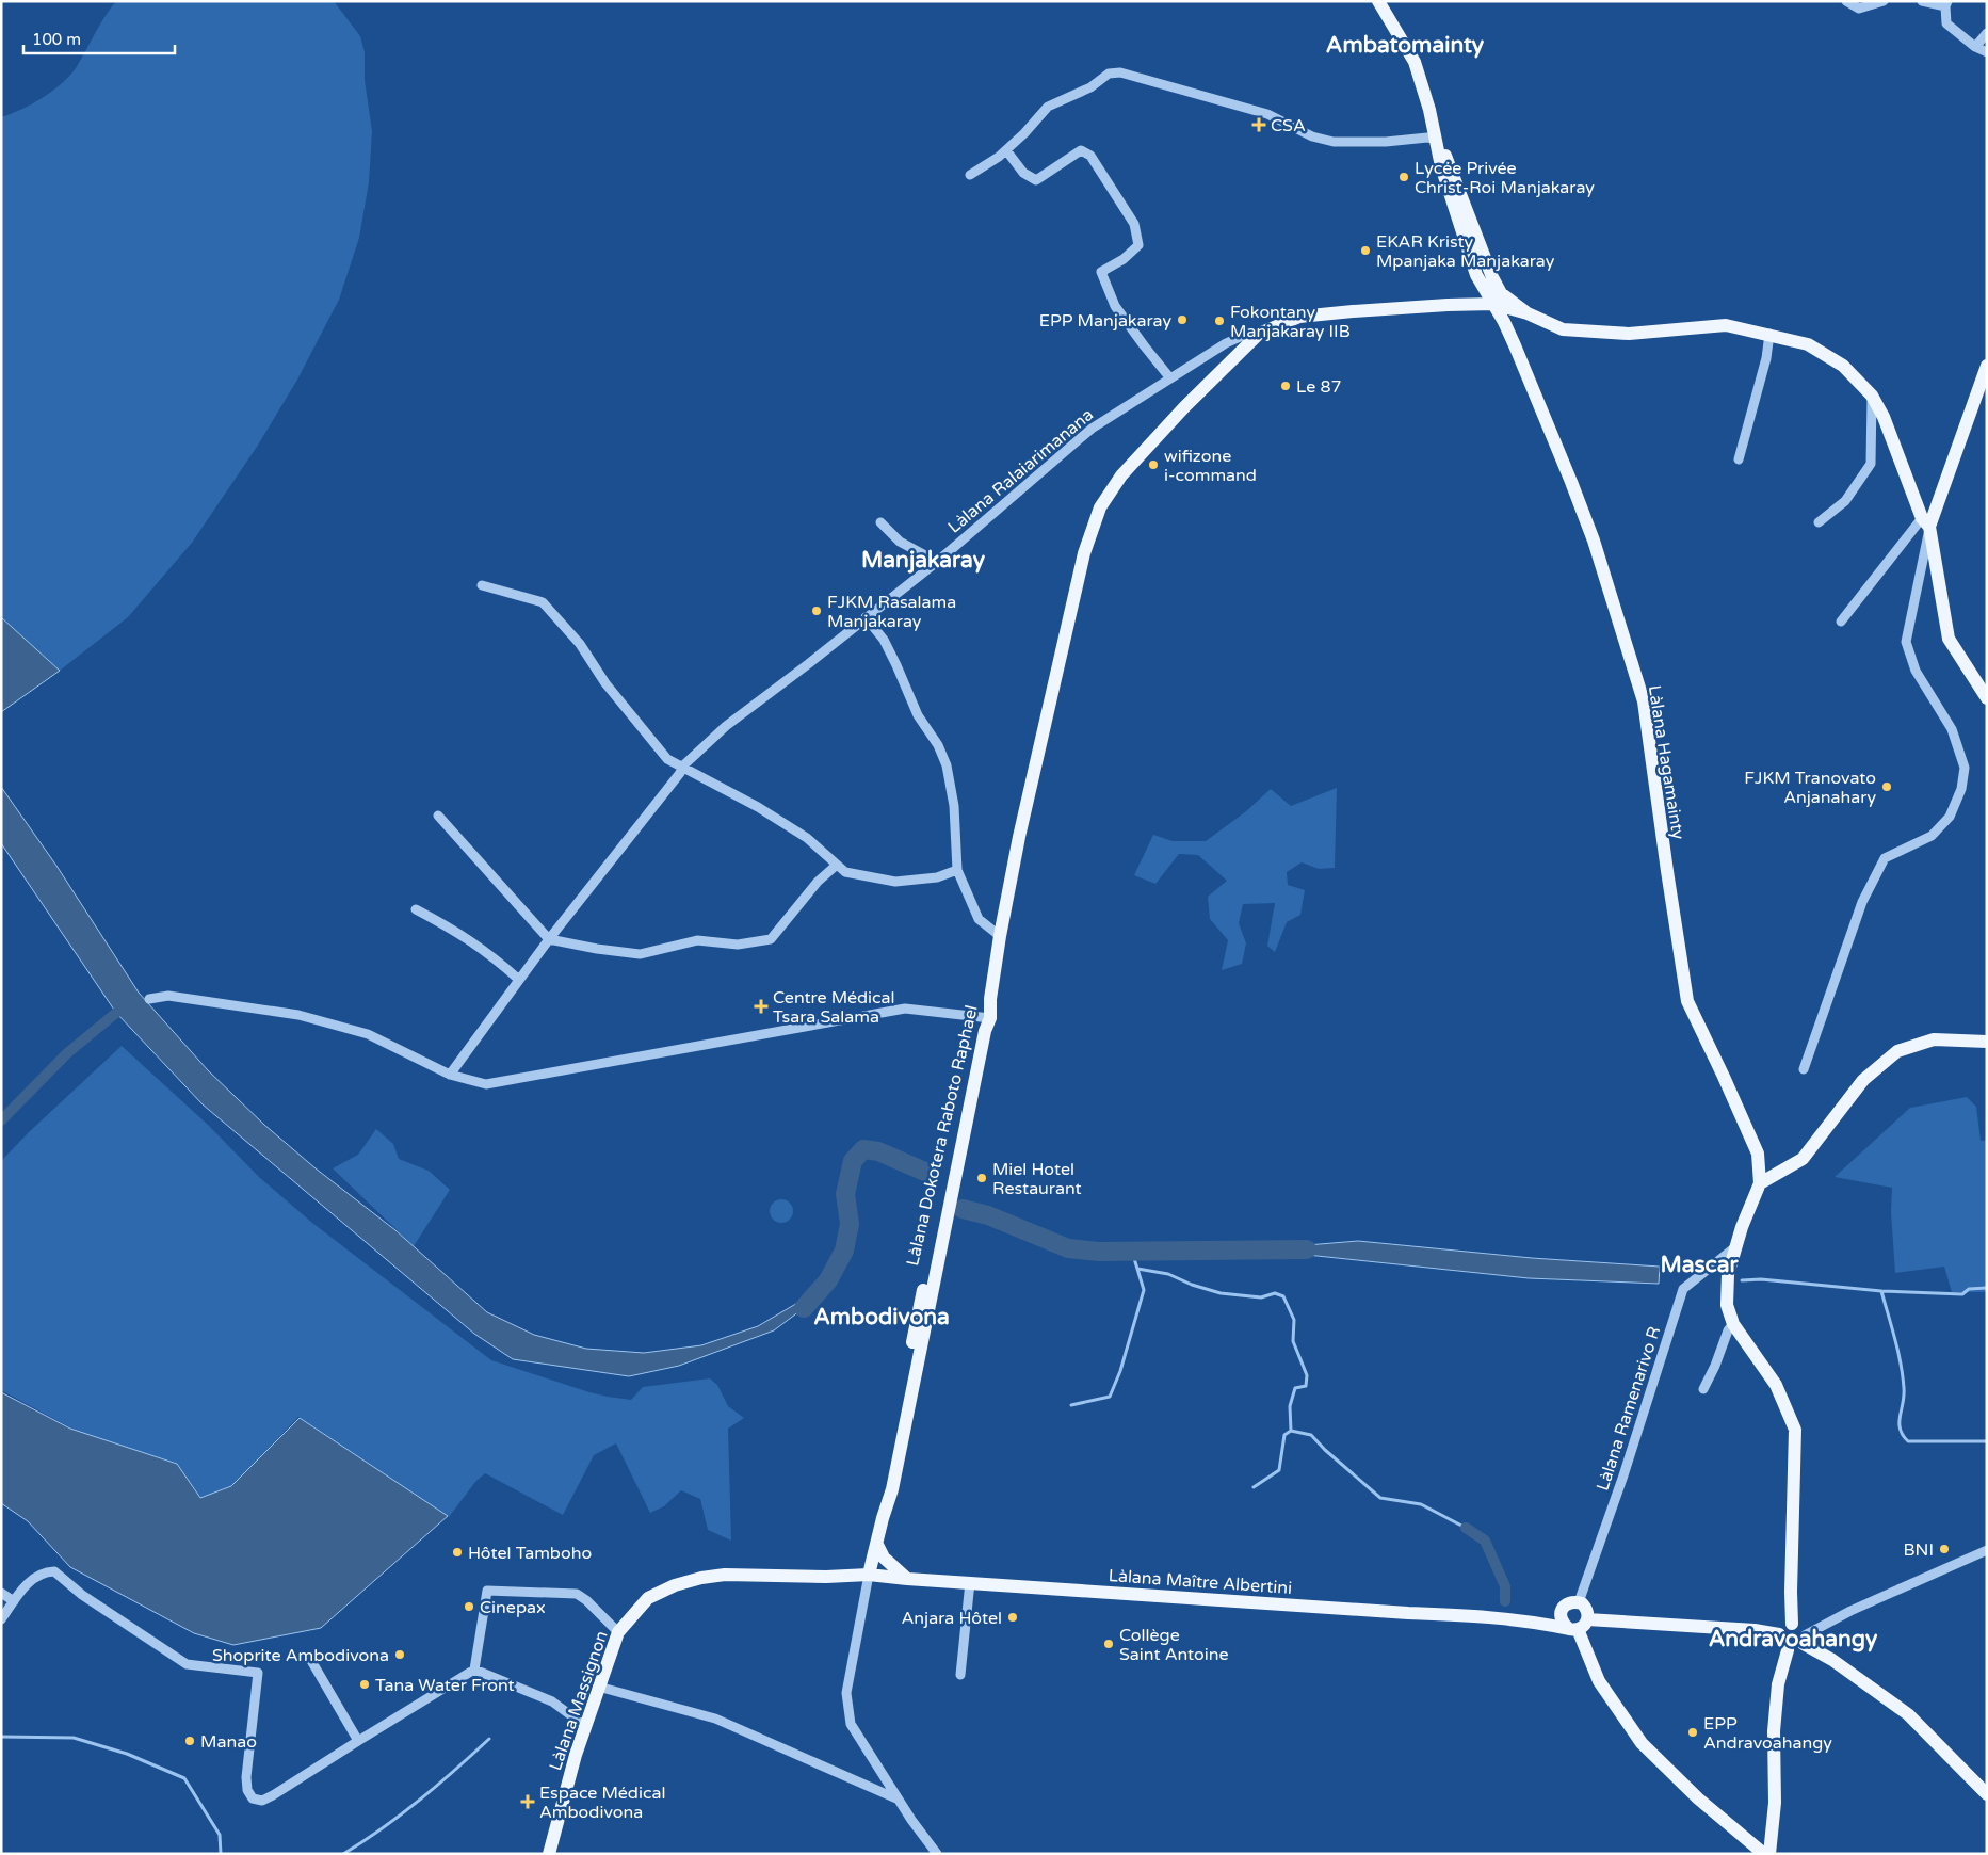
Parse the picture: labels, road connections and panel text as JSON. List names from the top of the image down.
{
  "streets": {
    "main road": [
      "Làlana Hagamainty",
      "Làlana Dokotera Raboto Raphael",
      "Làlana Maître Albertini",
      "Làlana Massignon"
    ],
    "street": ["Làlana Ralaiarimanana", "Làlana Ramenarivo R"]
  },
  "crossings": [
    ["Làlana Ralaiarimanana", "Làlana Dokotera Raboto Raphael"],
    ["Làlana Dokotera Raboto Raphael", "Làlana Maître Albertini"],
    ["Làlana Dokotera Raboto Raphael", "Làlana Massignon"],
    ["Làlana Ramenarivo R", "Làlana Maître Albertini"],
    ["Làlana Maître Albertini", "Làlana Massignon"]
  ],
  "districts": [
    "Ambatomainty",
    "Manjakaray",
    "Mascar",
    "Ambodivona",
    "Andravoahangy"
  ],
  "places": {
    "health": ["CSA", "Centre Médical Tsara Salama", "Espace Médical Ambodivona"],
    "other": [
      "Lycée Privée Christ-Roi Manjakaray",
      "EKAR Kristy Mpanjaka Manjakaray",
      "EPP Manjakaray",
      "Fokontany Manjakaray IIB",
      "Le 87",
      "wifizone i-command",
      "FJKM Rasalama Manjakaray",
      "FJKM Tranovato Anjanahary",
      "Miel Hotel Restaurant",
      "BNI",
      "Hôtel Tamboho",
      "Cinepax",
      "Anjara Hôtel",
      "Collège Saint Antoine",
      "Shoprite Ambodivona",
      "Tana Water Front",
      "EPP Andravoahangy",
      "Manao"
    ]
  },
  "scale_bar": "100 m"
}
